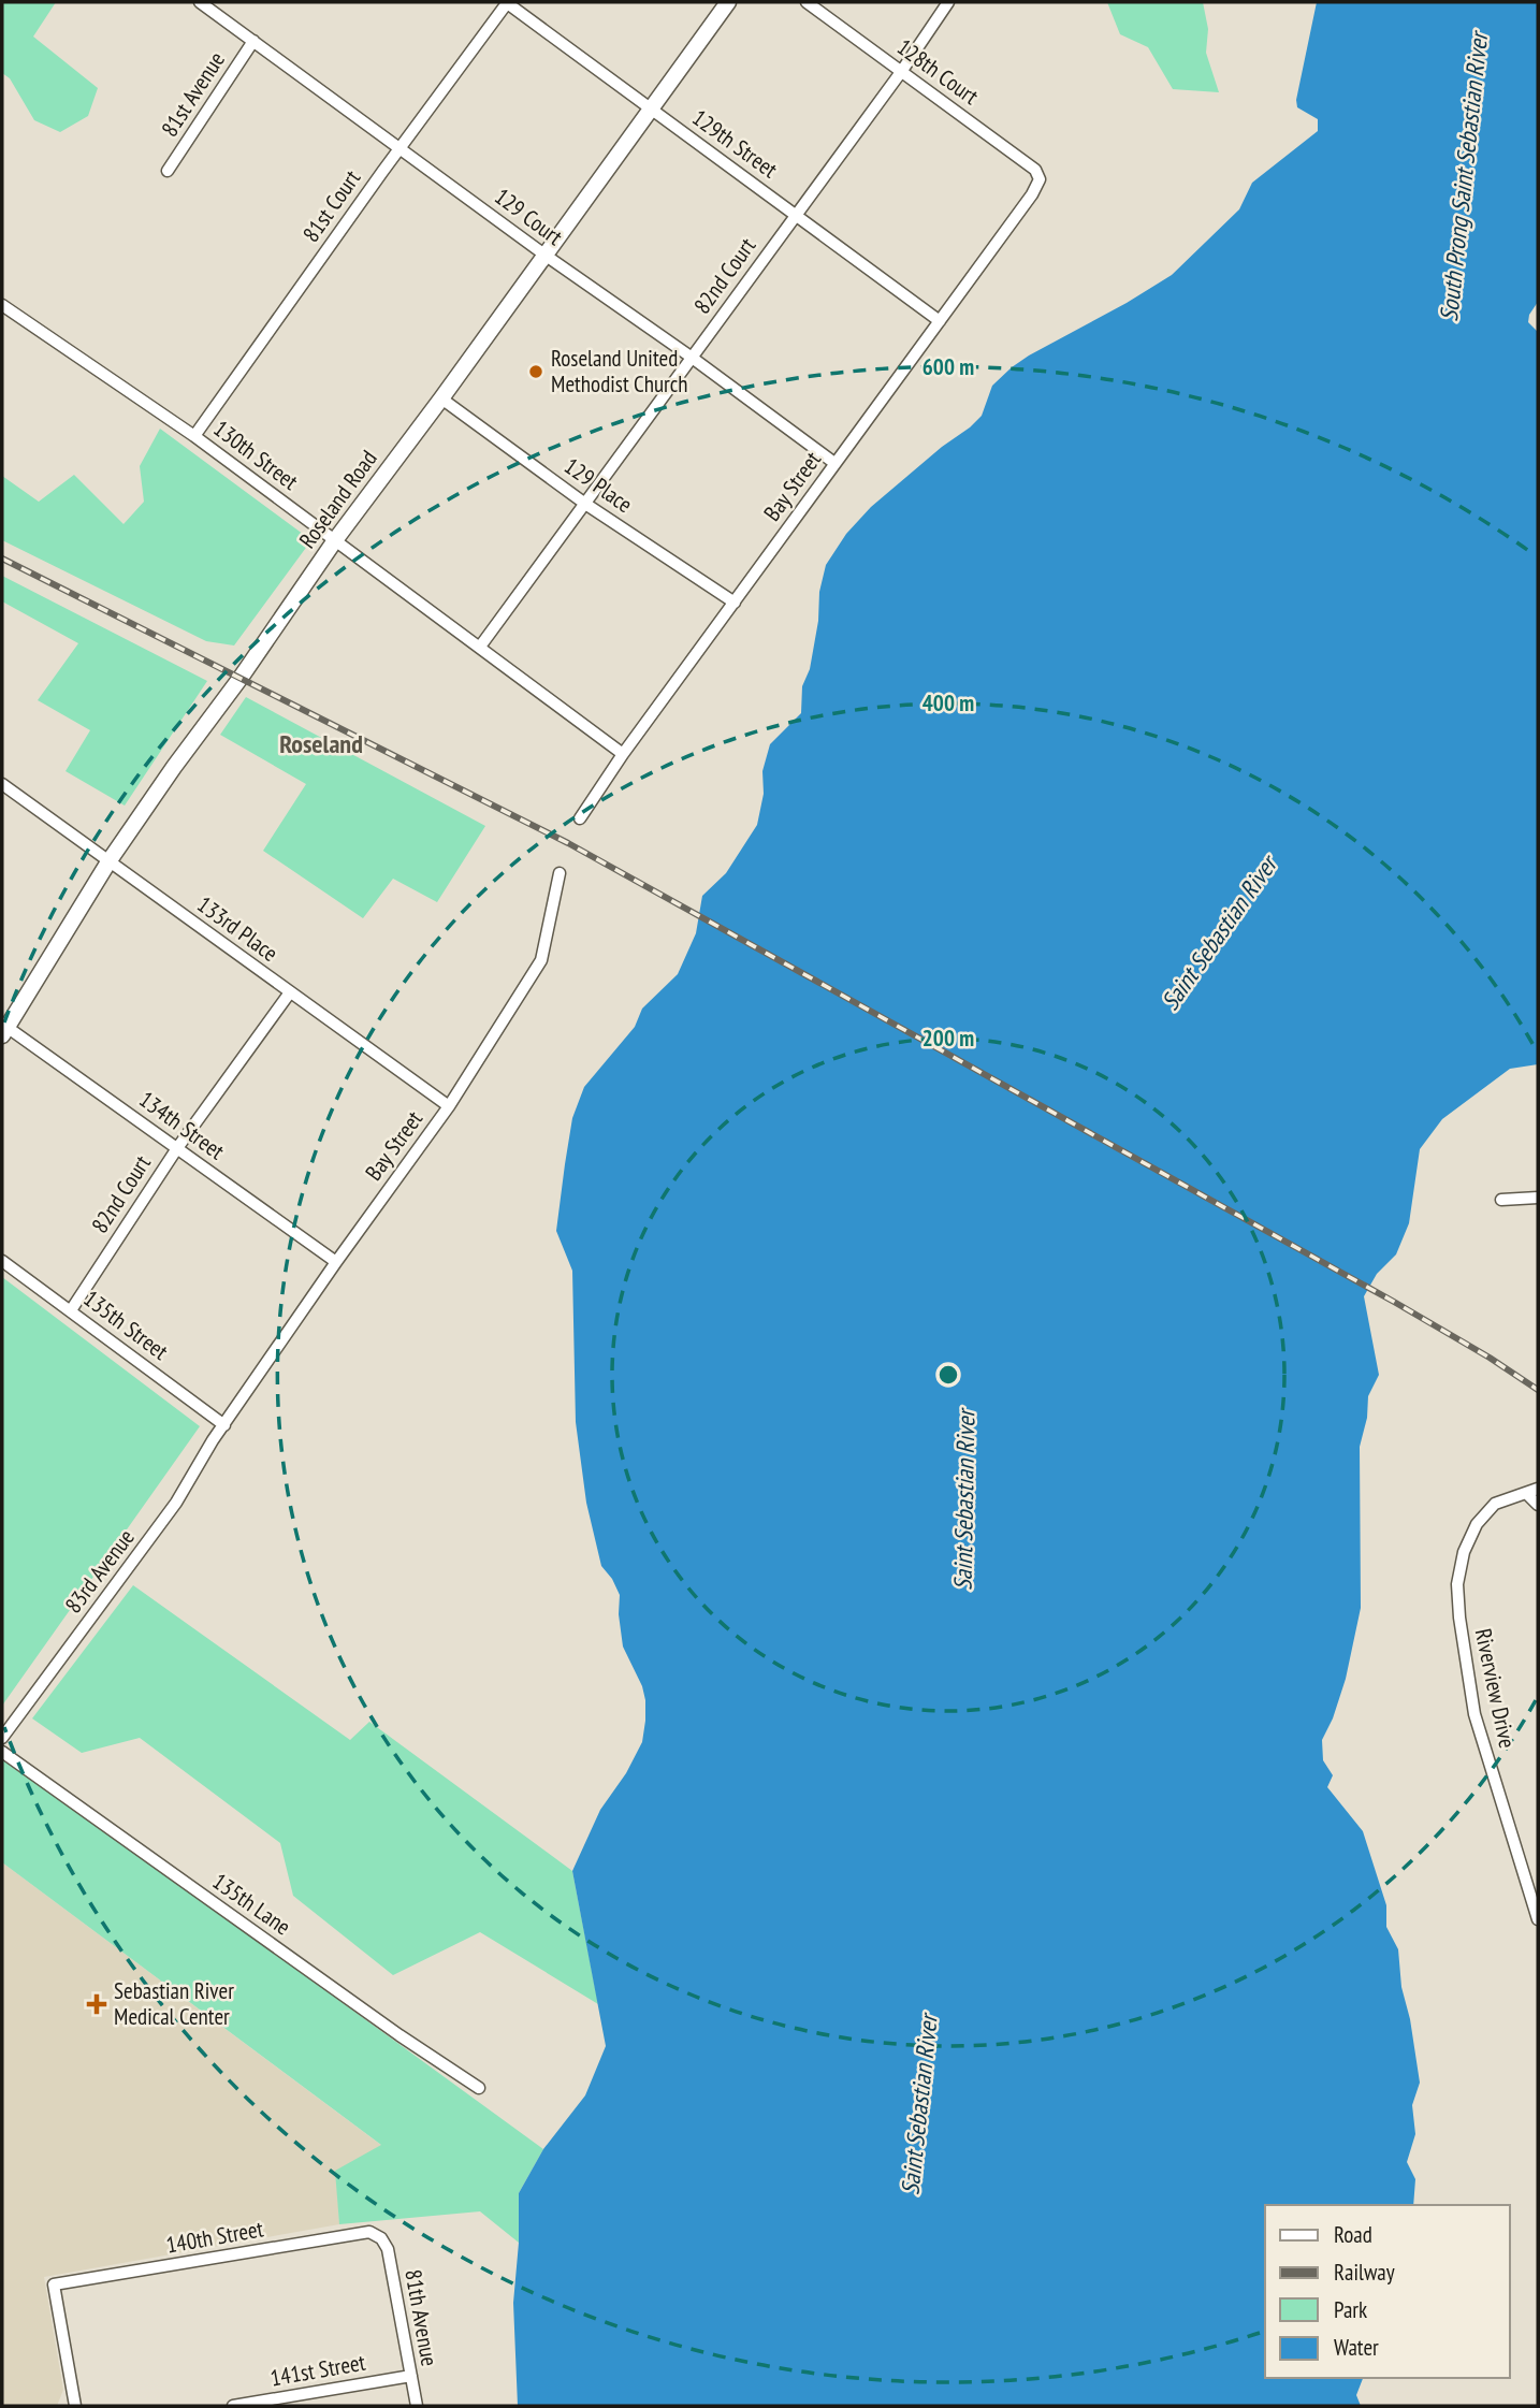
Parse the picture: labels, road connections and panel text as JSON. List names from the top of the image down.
{
  "streets": {
    "main road": ["Roseland Road"],
    "street": [
      "128th Court",
      "81st Avenue",
      "129th Street",
      "81st Court",
      "129 Court",
      "82nd Court",
      "130th Street",
      "129 Place",
      "Bay Street",
      "133rd Place",
      "134th Street",
      "135th Street",
      "83rd Avenue",
      "Riverview Drive",
      "135th Lane",
      "140th Street",
      "81th Avenue",
      "141st Street"
    ]
  },
  "crossings": [
    ["128th Court", "82nd Court"],
    ["128th Court", "Bay Street"],
    ["81st Avenue", "129 Court"],
    ["129th Street", "81st Court"],
    ["129th Street", "82nd Court"],
    ["129th Street", "Bay Street"],
    ["129th Street", "Roseland Road"],
    ["81st Court", "129 Court"],
    ["81st Court", "130th Street"],
    ["129 Court", "82nd Court"],
    ["129 Court", "Bay Street"],
    ["129 Court", "Roseland Road"],
    ["82nd Court", "130th Street"],
    ["82nd Court", "129 Place"],
    ["82nd Court", "133rd Place"],
    ["82nd Court", "134th Street"],
    ["82nd Court", "135th Street"],
    ["130th Street", "Bay Street"],
    ["130th Street", "Roseland Road"],
    ["129 Place", "Bay Street"],
    ["129 Place", "Roseland Road"],
    ["Bay Street", "133rd Place"],
    ["Bay Street", "134th Street"],
    ["Bay Street", "135th Street"],
    ["Bay Street", "83rd Avenue"],
    ["Roseland Road", "133rd Place"],
    ["Roseland Road", "134th Street"],
    ["135th Street", "83rd Avenue"],
    ["140th Street", "81th Avenue"],
    ["81th Avenue", "141st Street"]
  ],
  "districts": ["Roseland"],
  "water": ["South Prong Saint Sebastian River", "Saint Sebastian River"],
  "places": {
    "other": ["Roseland United Methodist Church"],
    "health": ["Sebastian River Medical Center"]
  },
  "legend": [
    "Road",
    "Railway",
    "Park",
    "Water"
  ],
  "rings": ["600 m", "400 m", "200 m"]
}
